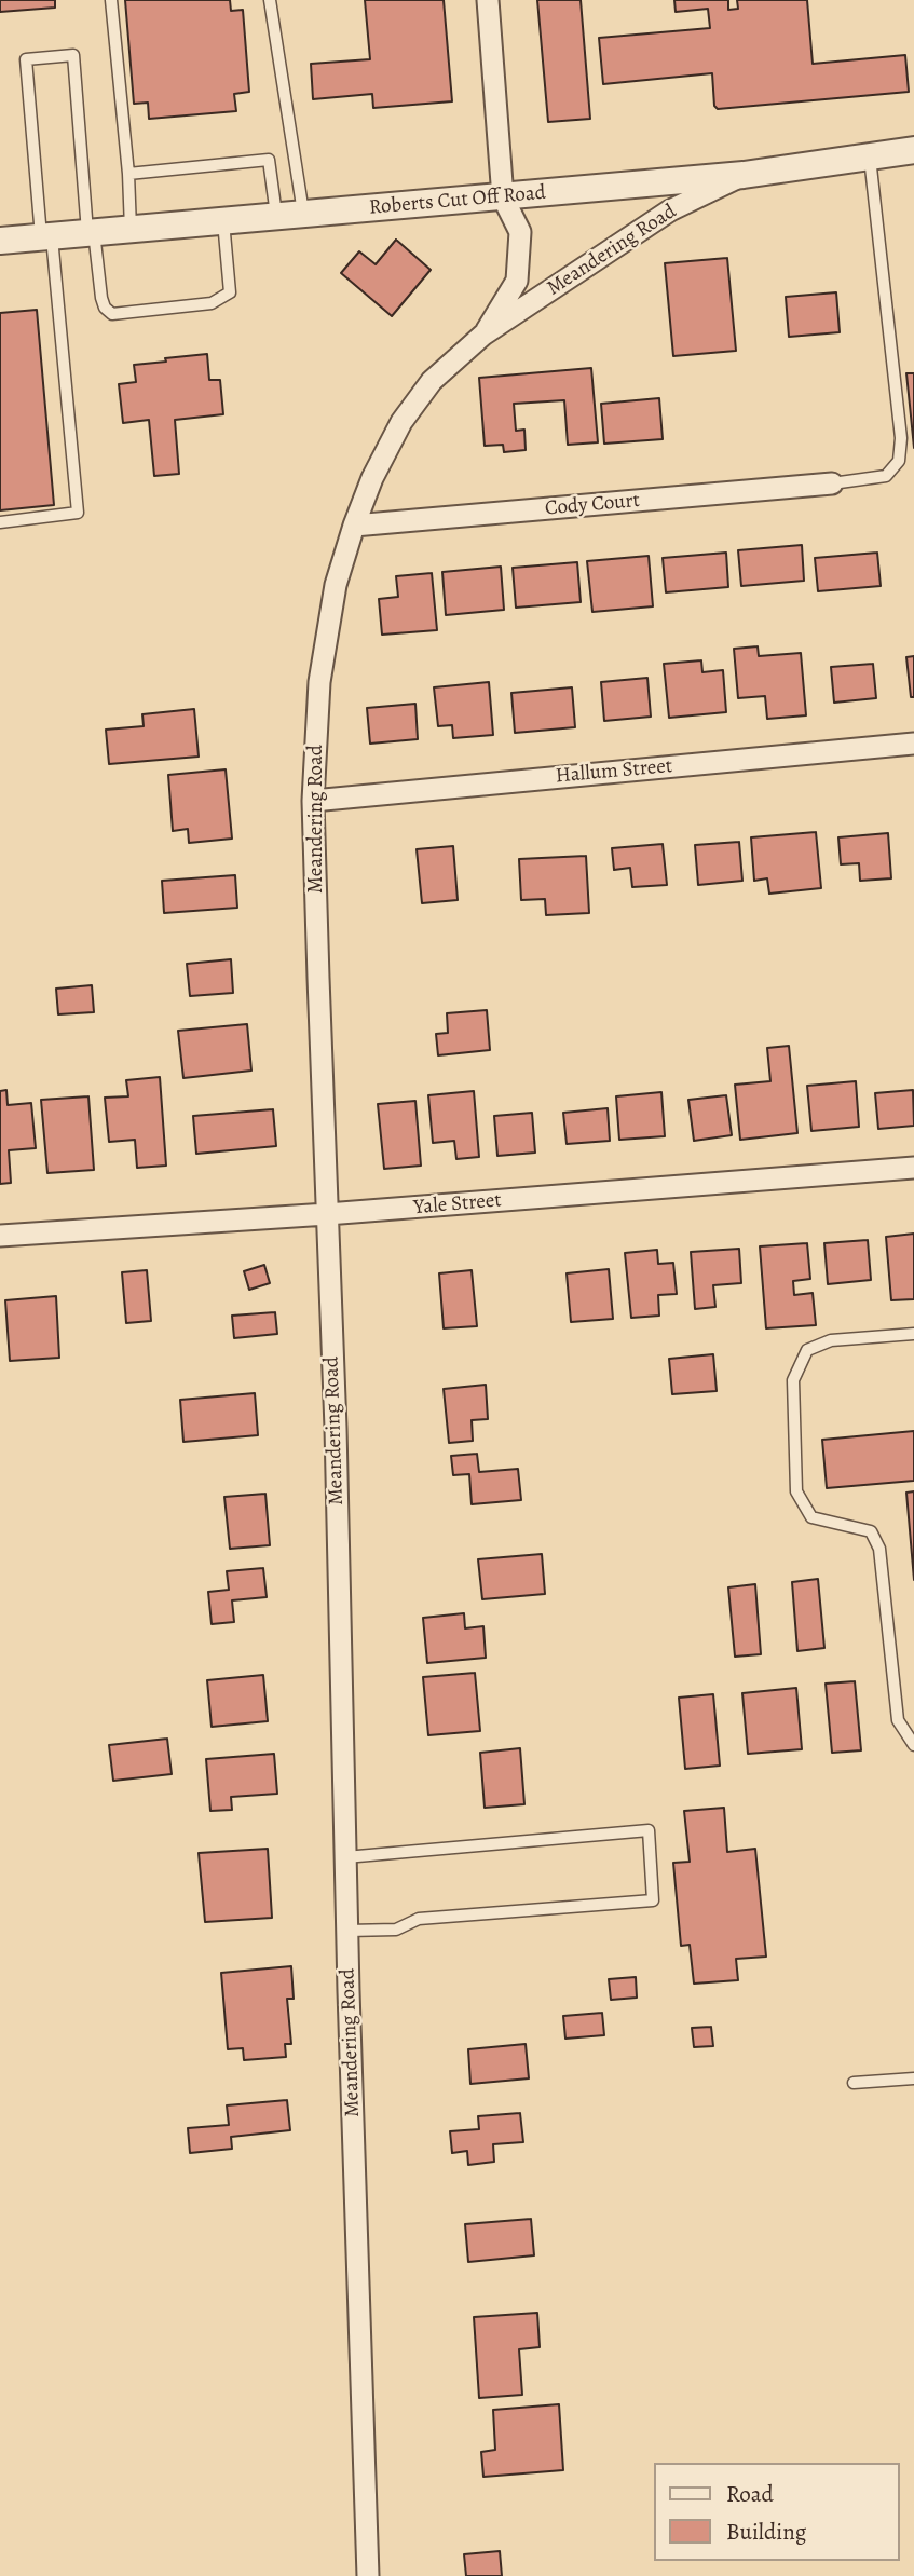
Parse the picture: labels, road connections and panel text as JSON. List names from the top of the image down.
{
  "streets": {
    "street": [
      "Roberts Cut Off Road",
      "Meandering Road",
      "Cody Court",
      "Hallum Street",
      "Yale Street"
    ]
  },
  "crossings": [
    ["Roberts Cut Off Road", "Meandering Road"],
    ["Meandering Road", "Cody Court"],
    ["Meandering Road", "Hallum Street"],
    ["Meandering Road", "Yale Street"]
  ],
  "legend": ["Road", "Building"]
}
